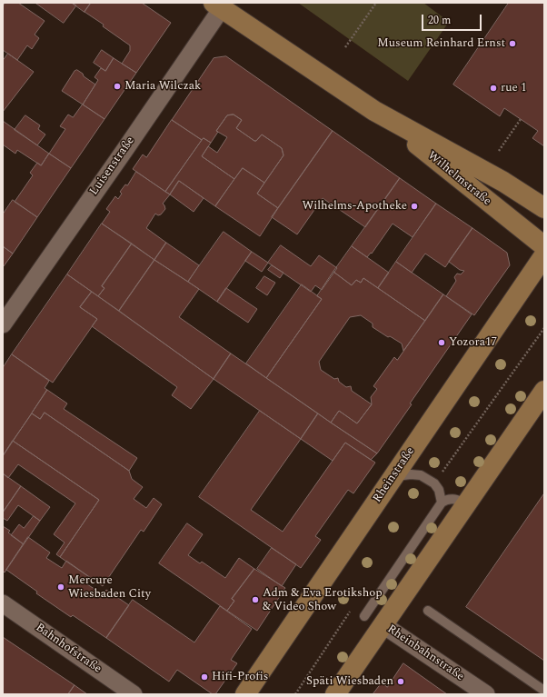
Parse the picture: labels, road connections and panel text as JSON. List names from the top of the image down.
{
  "streets": {
    "main road": ["Wilhelmstraße", "Rheinstraße"],
    "street": ["Luisenstraße", "Bahnhofstraße", "Rheinbahnstraße"]
  },
  "crossings": [
    ["Luisenstraße", "Wilhelmstraße"]
  ],
  "places": [
    "Museum Reinhard Ernst",
    "Maria Wilczak",
    "rue 1",
    "Wilhelms-Apotheke",
    "Yozora17",
    "Mercure Wiesbaden City",
    "Adm & Eva Erotikshop & Video Show",
    "Hifi-Profis",
    "Späti Wiesbaden"
  ],
  "scale_bar": "20 m"
}
